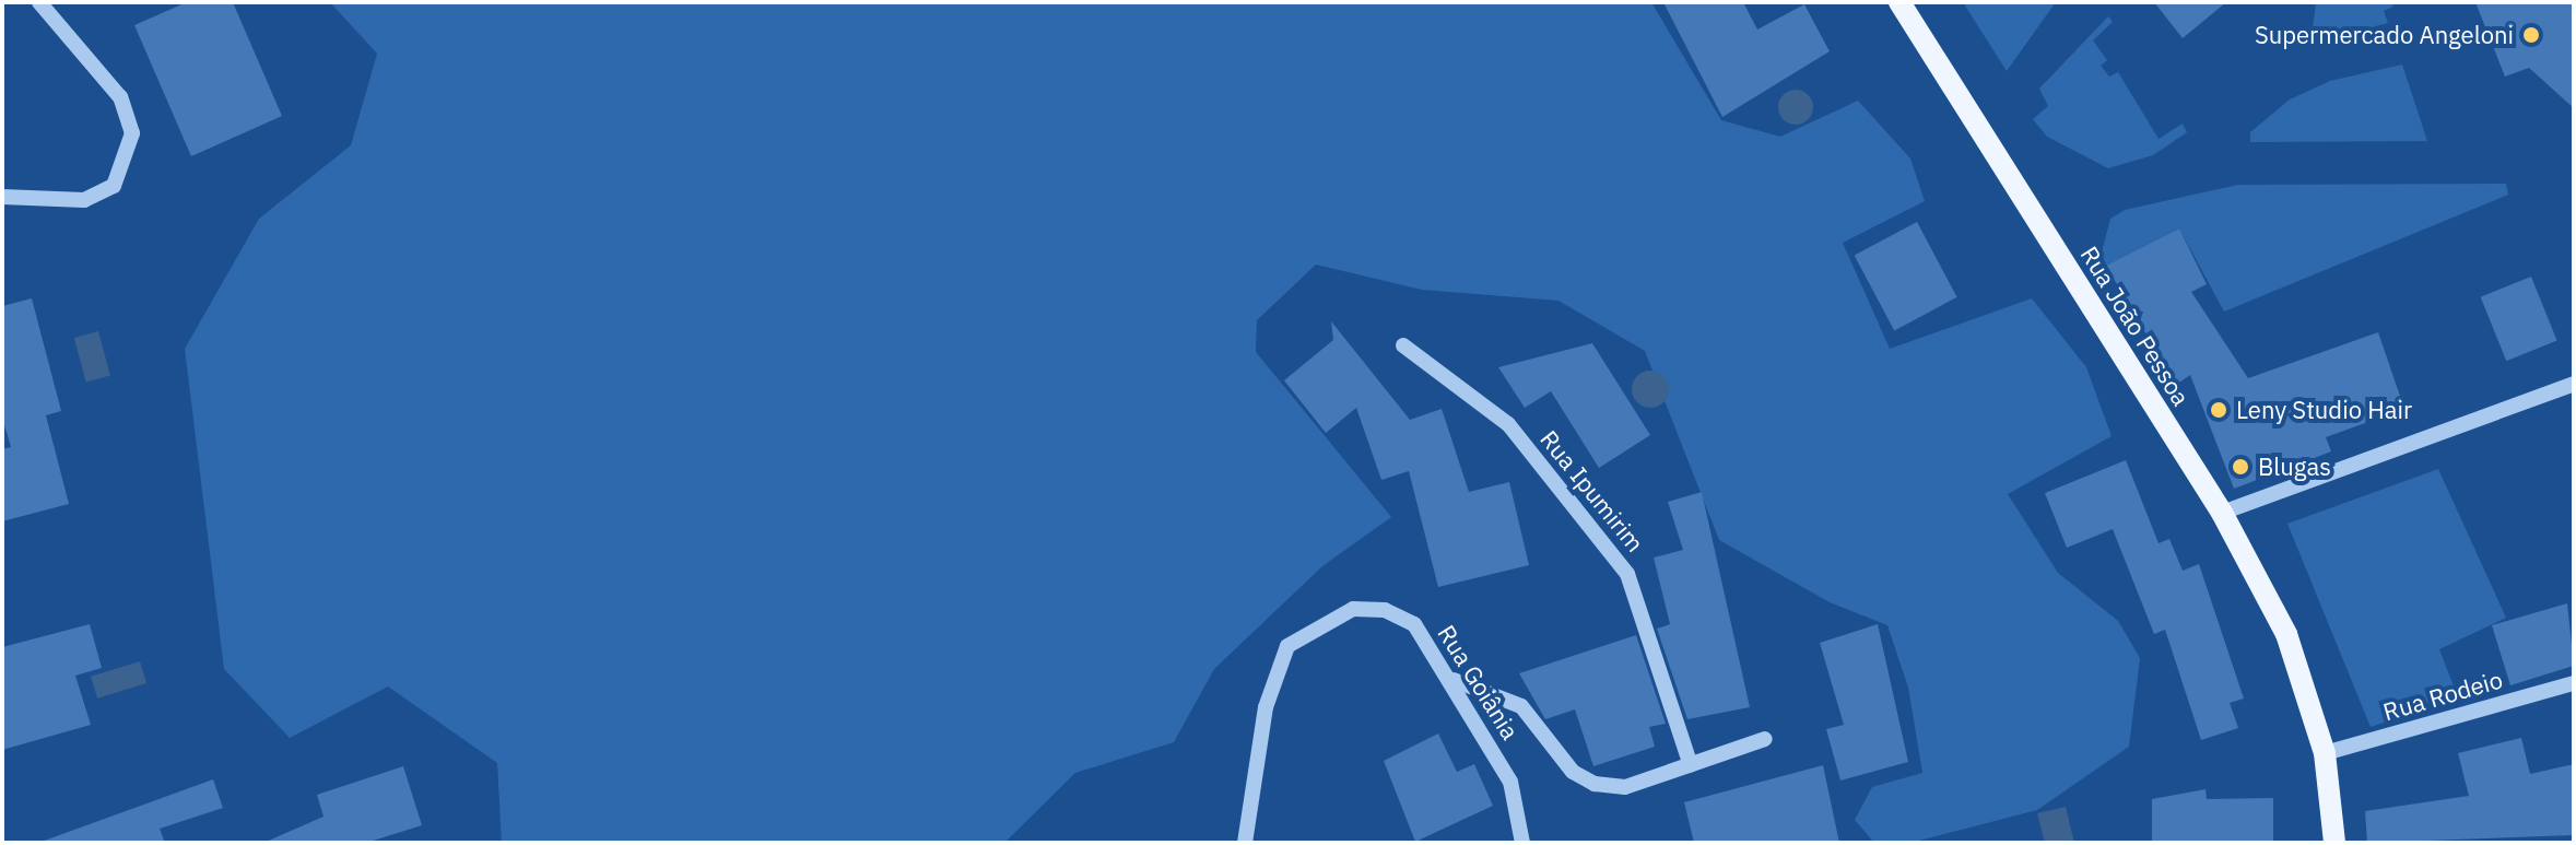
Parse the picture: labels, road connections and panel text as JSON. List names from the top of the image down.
{
  "streets": {
    "main road": ["Rua João Pessoa"],
    "street": ["Rua Ipumirim", "Rua Goiânia", "Rua Rodeio"]
  },
  "crossings": [
    ["Rua João Pessoa", "Rua Rodeio"]
  ],
  "places": ["Supermercado Angeloni", "Leny Studio Hair", "Blugas"]
}
